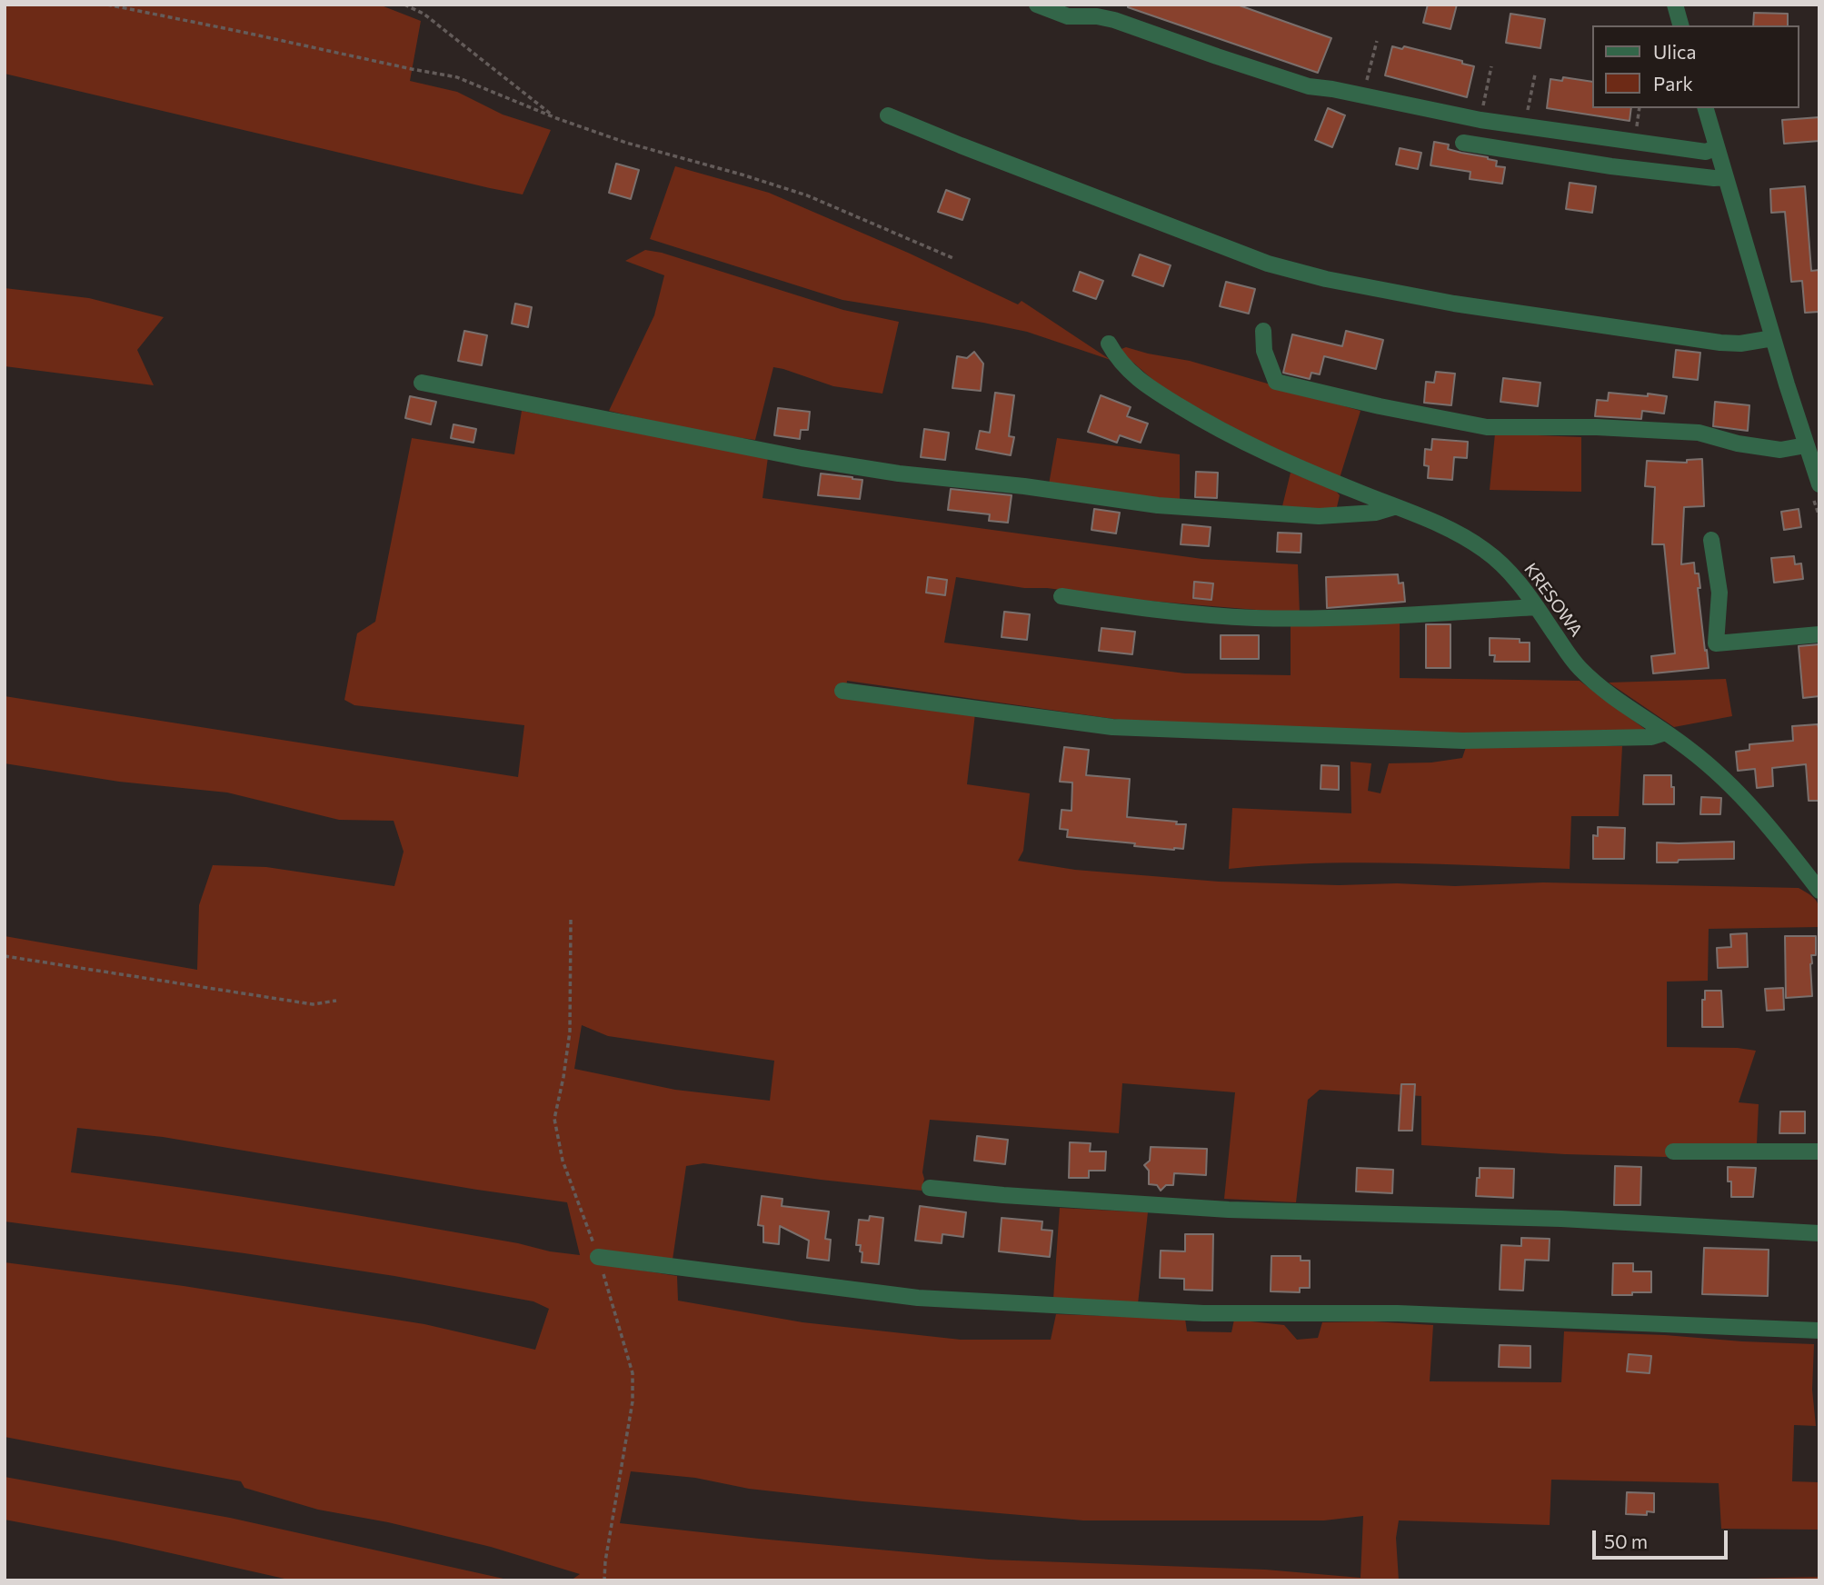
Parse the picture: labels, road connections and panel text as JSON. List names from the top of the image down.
{
  "streets": {
    "street": ["KRESOWA"]
  },
  "legend": ["Ulica", "Park"],
  "scale_bar": "50 m"
}
